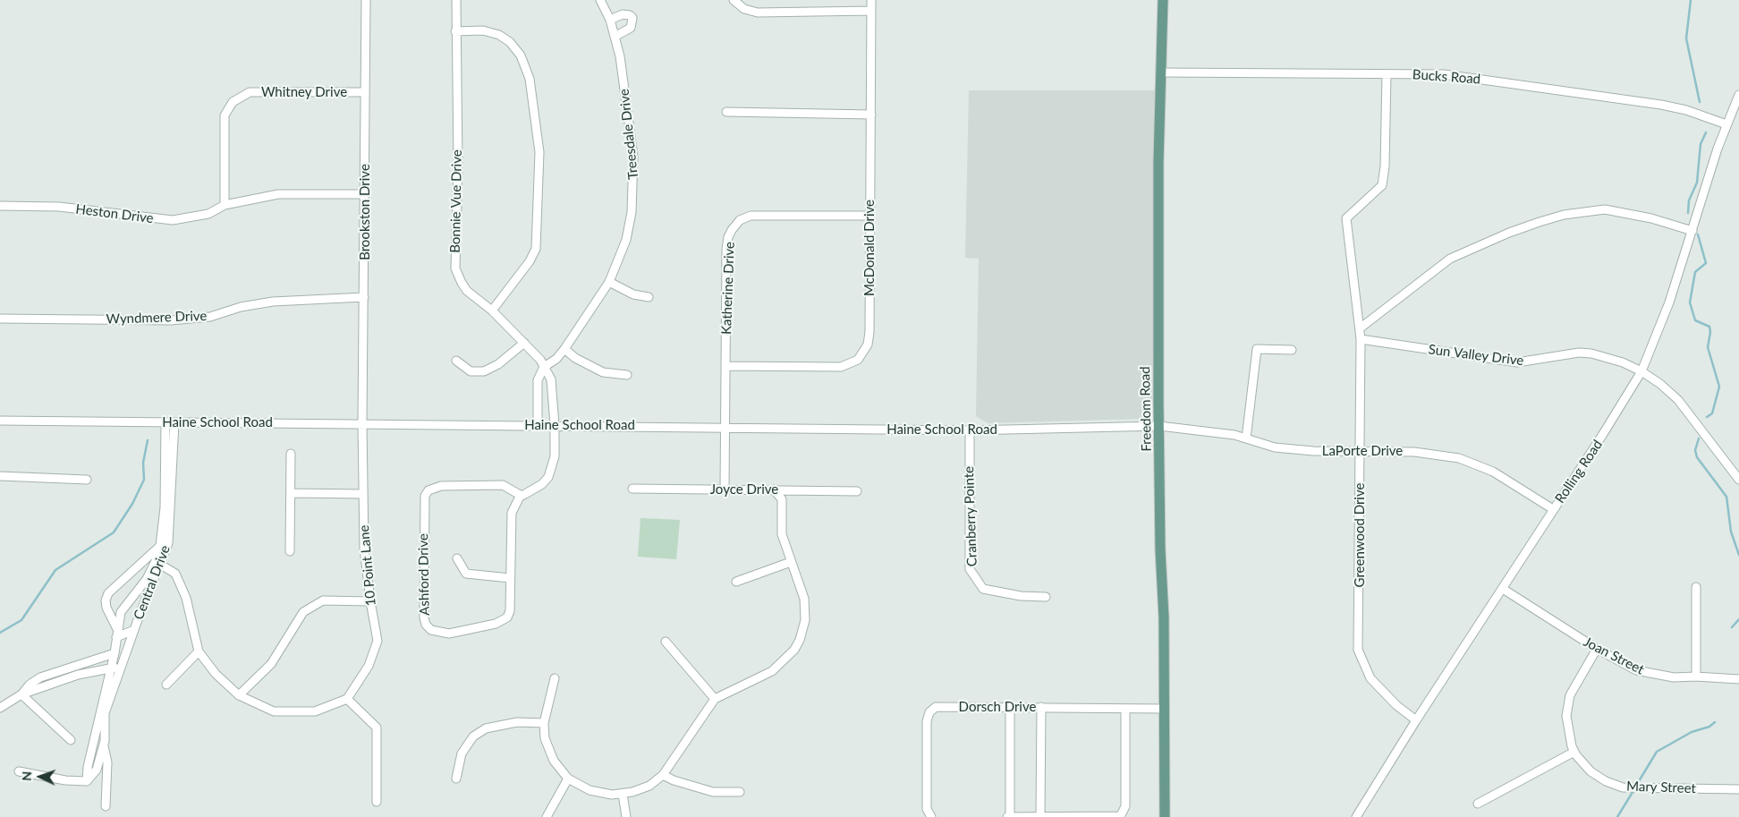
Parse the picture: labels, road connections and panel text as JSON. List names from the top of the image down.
{
  "streets": {
    "main road": ["Freedom Road"],
    "street": [
      "Bucks Road",
      "Whitney Drive",
      "Treesdale Drive",
      "Bonnie Vue Drive",
      "Brookston Drive",
      "Heston Drive",
      "McDonald Drive",
      "Katherine Drive",
      "Wyndmere Drive",
      "Sun Valley Drive",
      "Haine School Road",
      "LaPorte Drive",
      "Rolling Road",
      "Joyce Drive",
      "Cranberry Pointe",
      "Greenwood Drive",
      "10 Point Lane",
      "Ashford Drive",
      "Central Drive",
      "Joan Street",
      "Dorsch Drive",
      "Mary Street"
    ]
  },
  "crossings": [
    ["Bucks Road", "Freedom Road"],
    ["Bucks Road", "Rolling Road"],
    ["Bucks Road", "Greenwood Drive"],
    ["Whitney Drive", "Brookston Drive"],
    ["Whitney Drive", "Heston Drive"],
    ["Treesdale Drive", "Bonnie Vue Drive"],
    ["Bonnie Vue Drive", "Haine School Road"],
    ["Brookston Drive", "Wyndmere Drive"],
    ["Brookston Drive", "Haine School Road"],
    ["Brookston Drive", "10 Point Lane"],
    ["McDonald Drive", "Katherine Drive"],
    ["Katherine Drive", "Haine School Road"],
    ["Katherine Drive", "Joyce Drive"],
    ["Sun Valley Drive", "Rolling Road"],
    ["Sun Valley Drive", "Greenwood Drive"],
    ["Freedom Road", "Haine School Road"],
    ["Freedom Road", "LaPorte Drive"],
    ["Freedom Road", "Dorsch Drive"],
    ["Haine School Road", "LaPorte Drive"],
    ["Haine School Road", "Cranberry Pointe"],
    ["Haine School Road", "10 Point Lane"],
    ["Haine School Road", "Central Drive"],
    ["LaPorte Drive", "Rolling Road"],
    ["LaPorte Drive", "Greenwood Drive"],
    ["Rolling Road", "Greenwood Drive"],
    ["Rolling Road", "Joan Street"],
    ["Joan Street", "Mary Street"]
  ],
  "north": "left"
}
